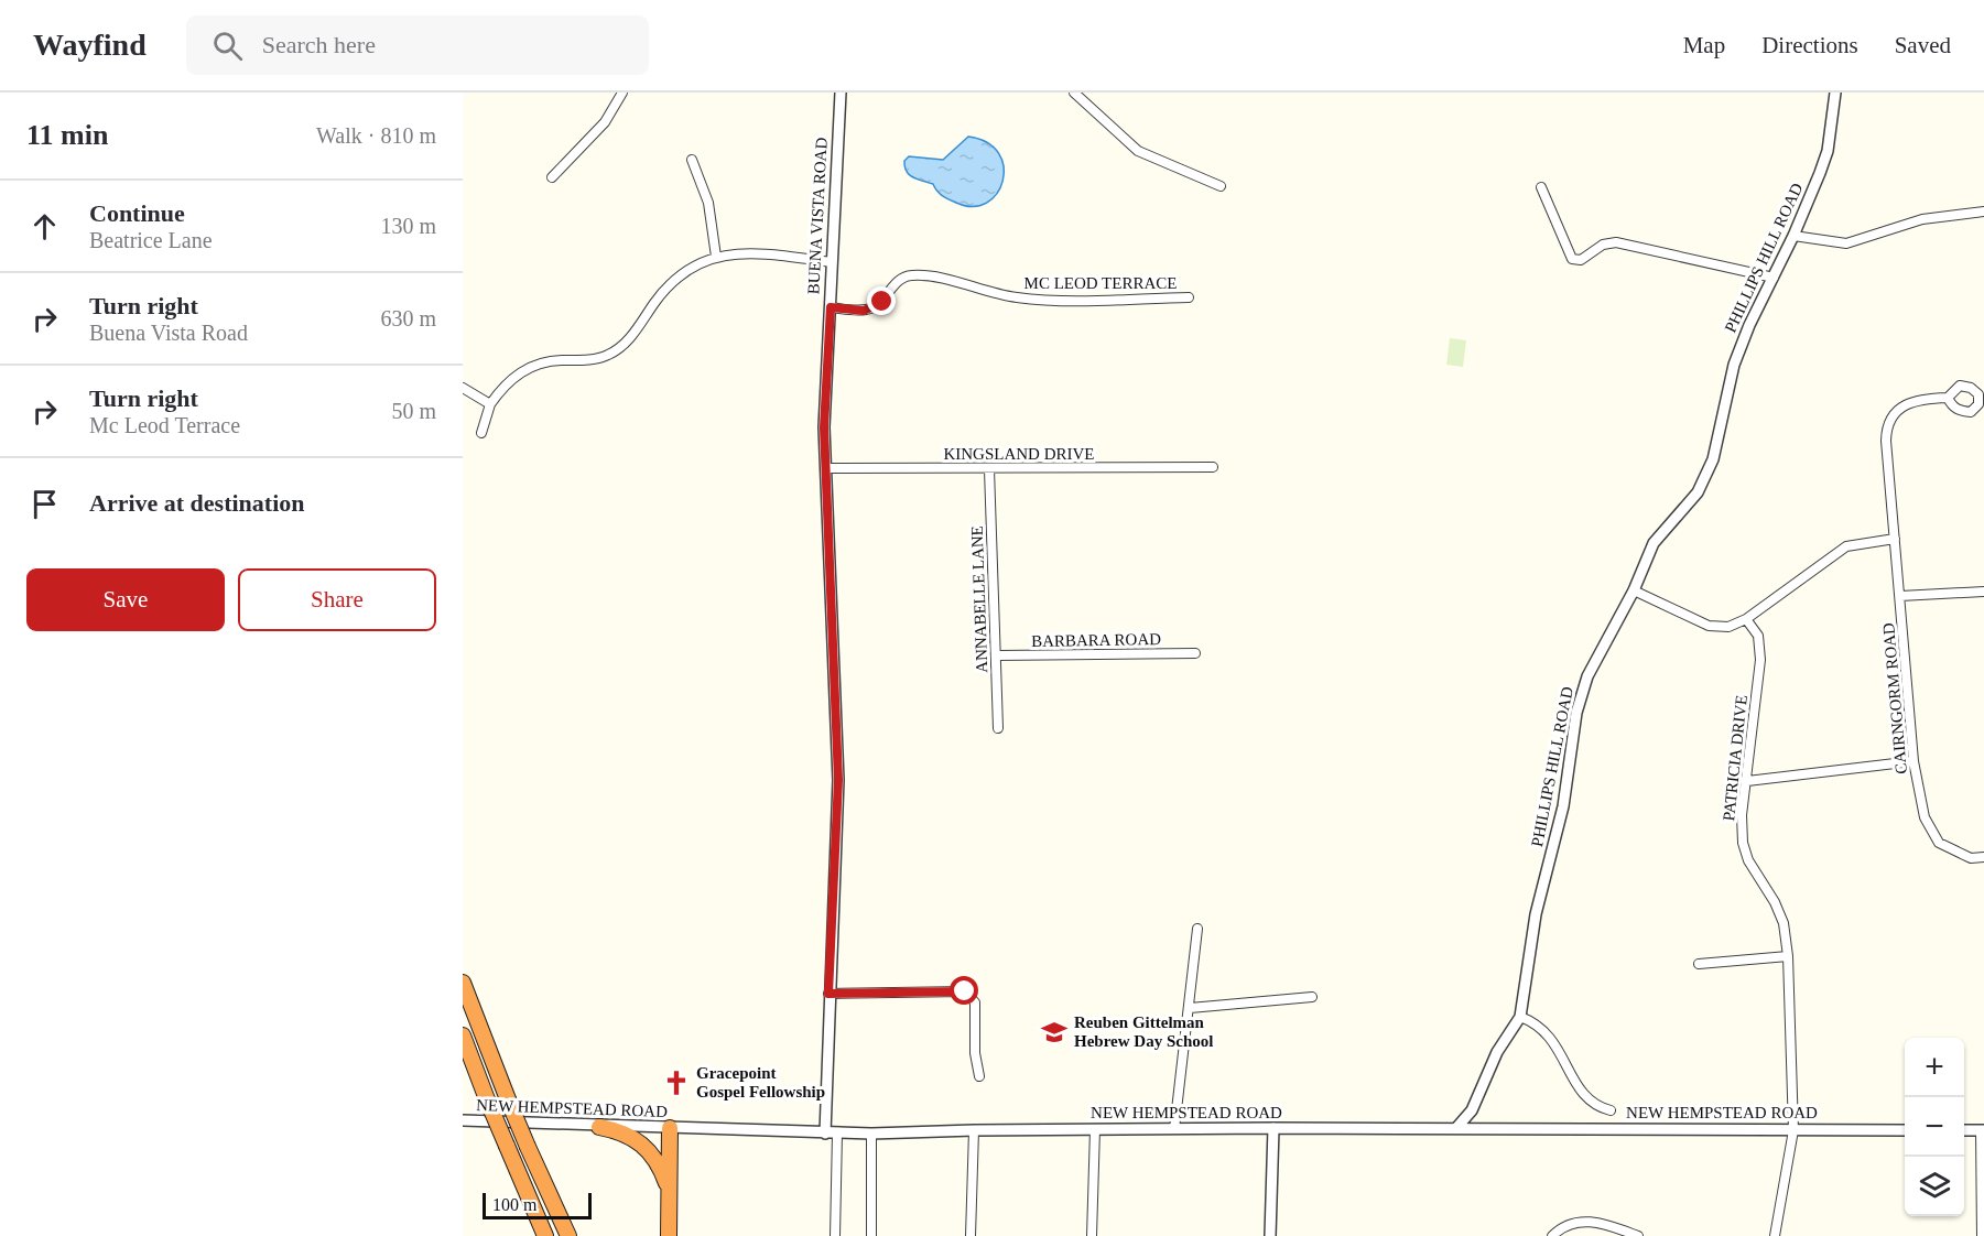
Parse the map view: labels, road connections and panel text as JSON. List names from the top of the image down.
{
  "streets": {
    "street": [
      "BUENA VISTA ROAD",
      "PHILLIPS HILL ROAD",
      "MC LEOD TERRACE",
      "KINGSLAND DRIVE",
      "ANNABELLE LANE",
      "BARBARA ROAD",
      "CAIRNGORM ROAD",
      "PATRICIA DRIVE",
      "NEW HEMPSTEAD ROAD"
    ]
  },
  "crossings": [
    ["BUENA VISTA ROAD", "MC LEOD TERRACE"],
    ["BUENA VISTA ROAD", "KINGSLAND DRIVE"],
    ["BUENA VISTA ROAD", "NEW HEMPSTEAD ROAD"],
    ["PHILLIPS HILL ROAD", "NEW HEMPSTEAD ROAD"],
    ["KINGSLAND DRIVE", "ANNABELLE LANE"],
    ["ANNABELLE LANE", "BARBARA ROAD"],
    ["PATRICIA DRIVE", "NEW HEMPSTEAD ROAD"]
  ],
  "places": {
    "school or university": ["Reuben Gittelman Hebrew Day School"],
    "church": ["Gracepoint Gospel Fellowship"]
  },
  "scale_bar": "100 m",
  "page": {
    "header": "Wayfind",
    "search": "Search here",
    "nav": ["Map", "Directions", "Saved"],
    "heading": ["11 min", "Walk · 810 m"],
    "list": [
      ["Continue", "Beatrice Lane", "130 m"],
      ["Turn right", "Buena Vista Road", "630 m"],
      ["Turn right", "Mc Leod Terrace", "50 m"],
      "Arrive at destination"
    ],
    "buttons": ["Save", "Share"],
    "map_buttons": ["+", "−"],
    "scale": "100 m"
  }
}
